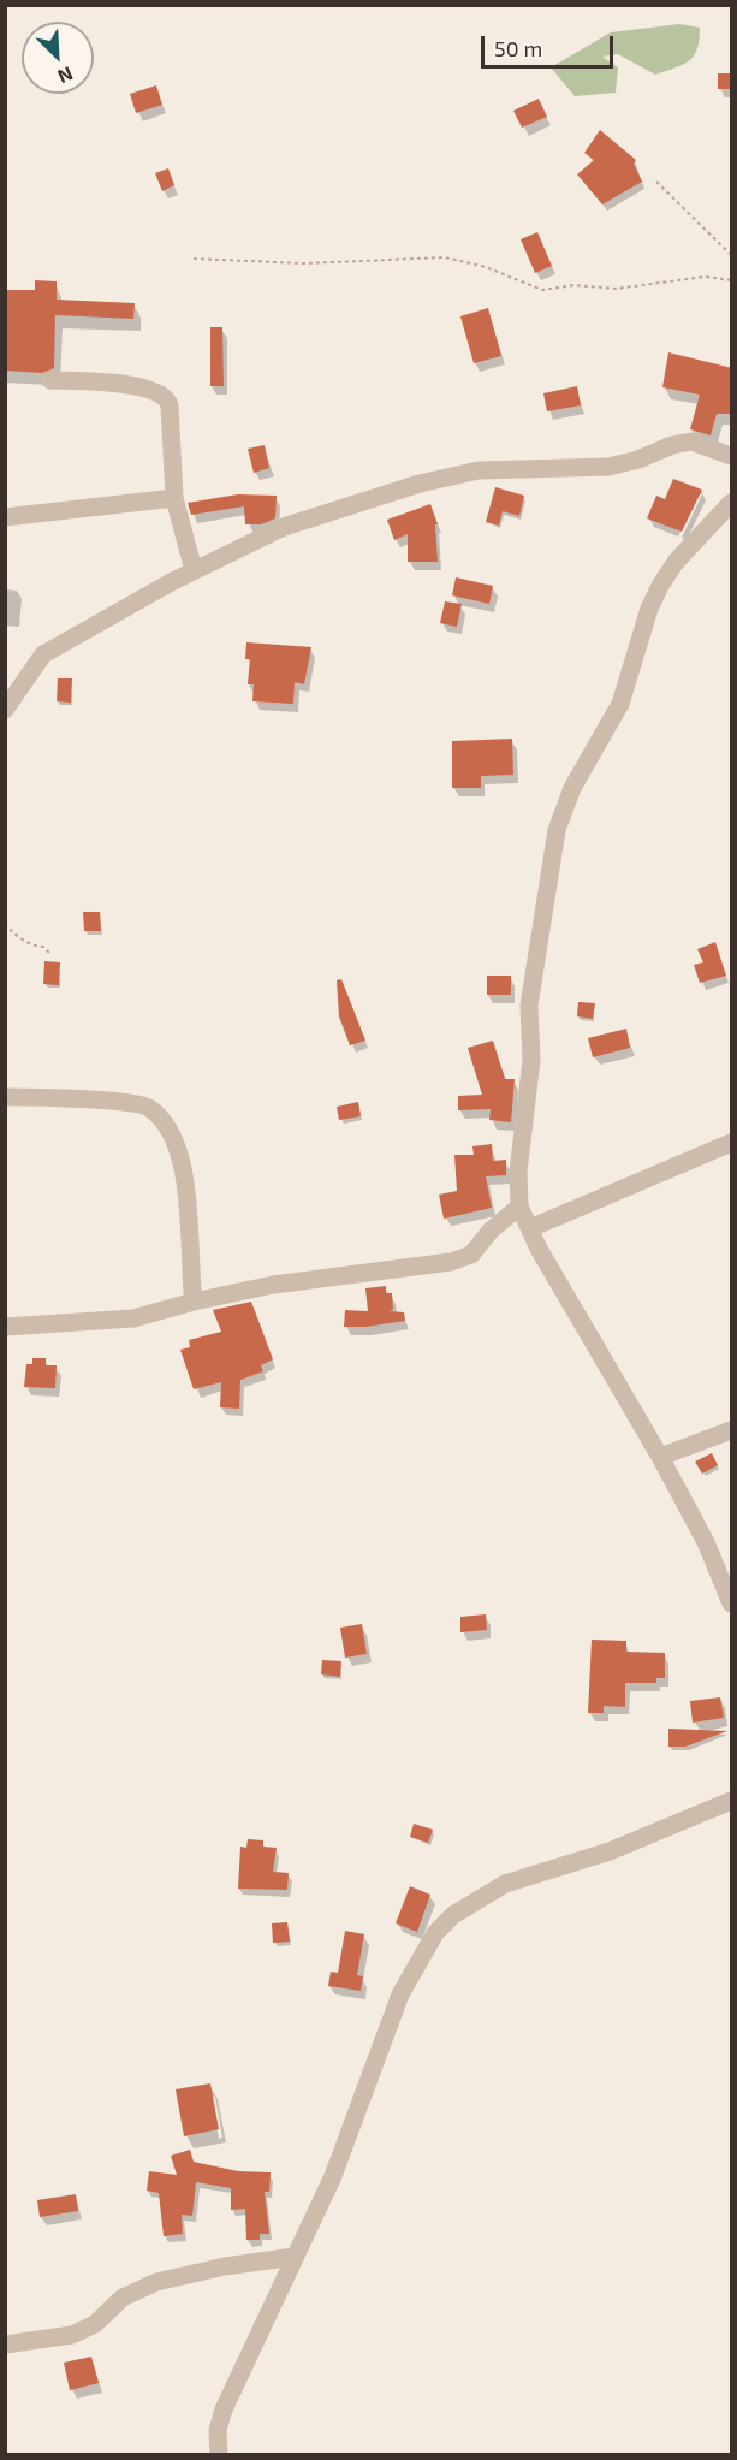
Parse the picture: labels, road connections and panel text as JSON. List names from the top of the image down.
{
  "scale_bar": "50 m",
  "north": "bottom right"
}
